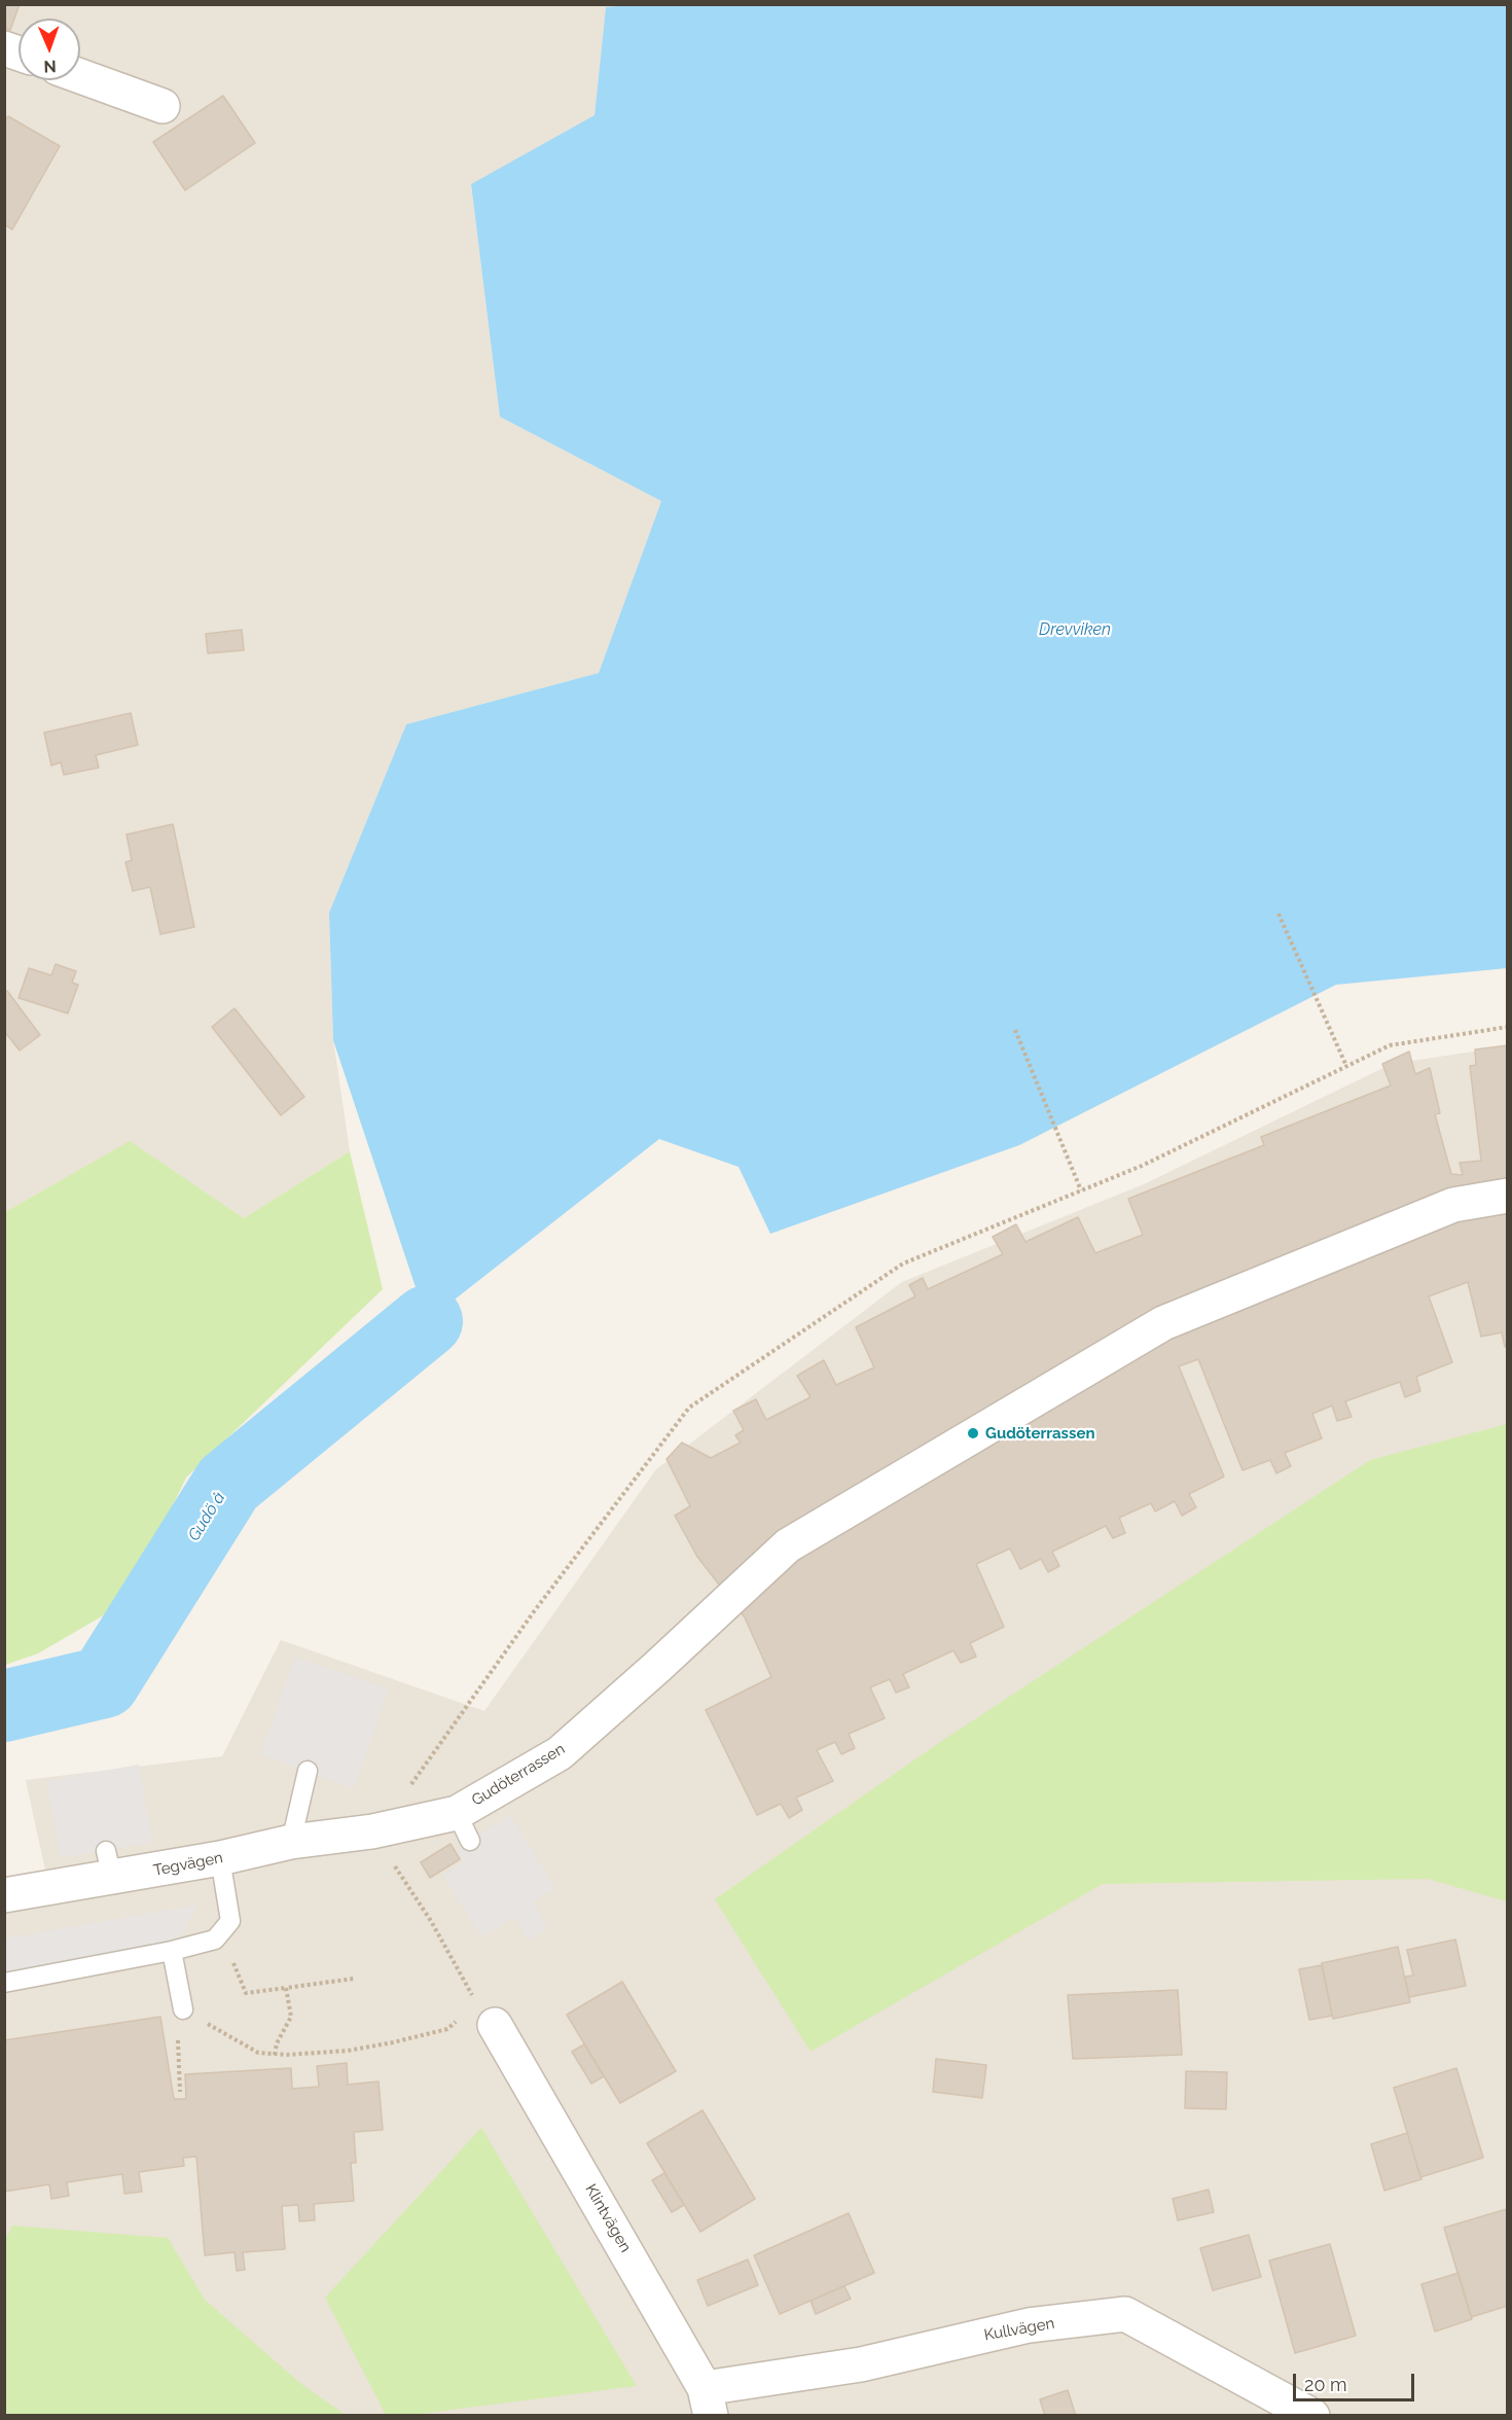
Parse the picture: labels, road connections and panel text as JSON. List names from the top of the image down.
{
  "streets": {
    "street": [
      "Gudöterrassen",
      "Tegvägen",
      "Klintvägen",
      "Kullvägen"
    ]
  },
  "crossings": [
    ["Gudöterrassen", "Tegvägen"],
    ["Klintvägen", "Kullvägen"]
  ],
  "water": ["Drevviken", "Gudö å"],
  "places": ["Gudöterrassen"],
  "scale_bar": "20 m",
  "north": "bottom"
}
